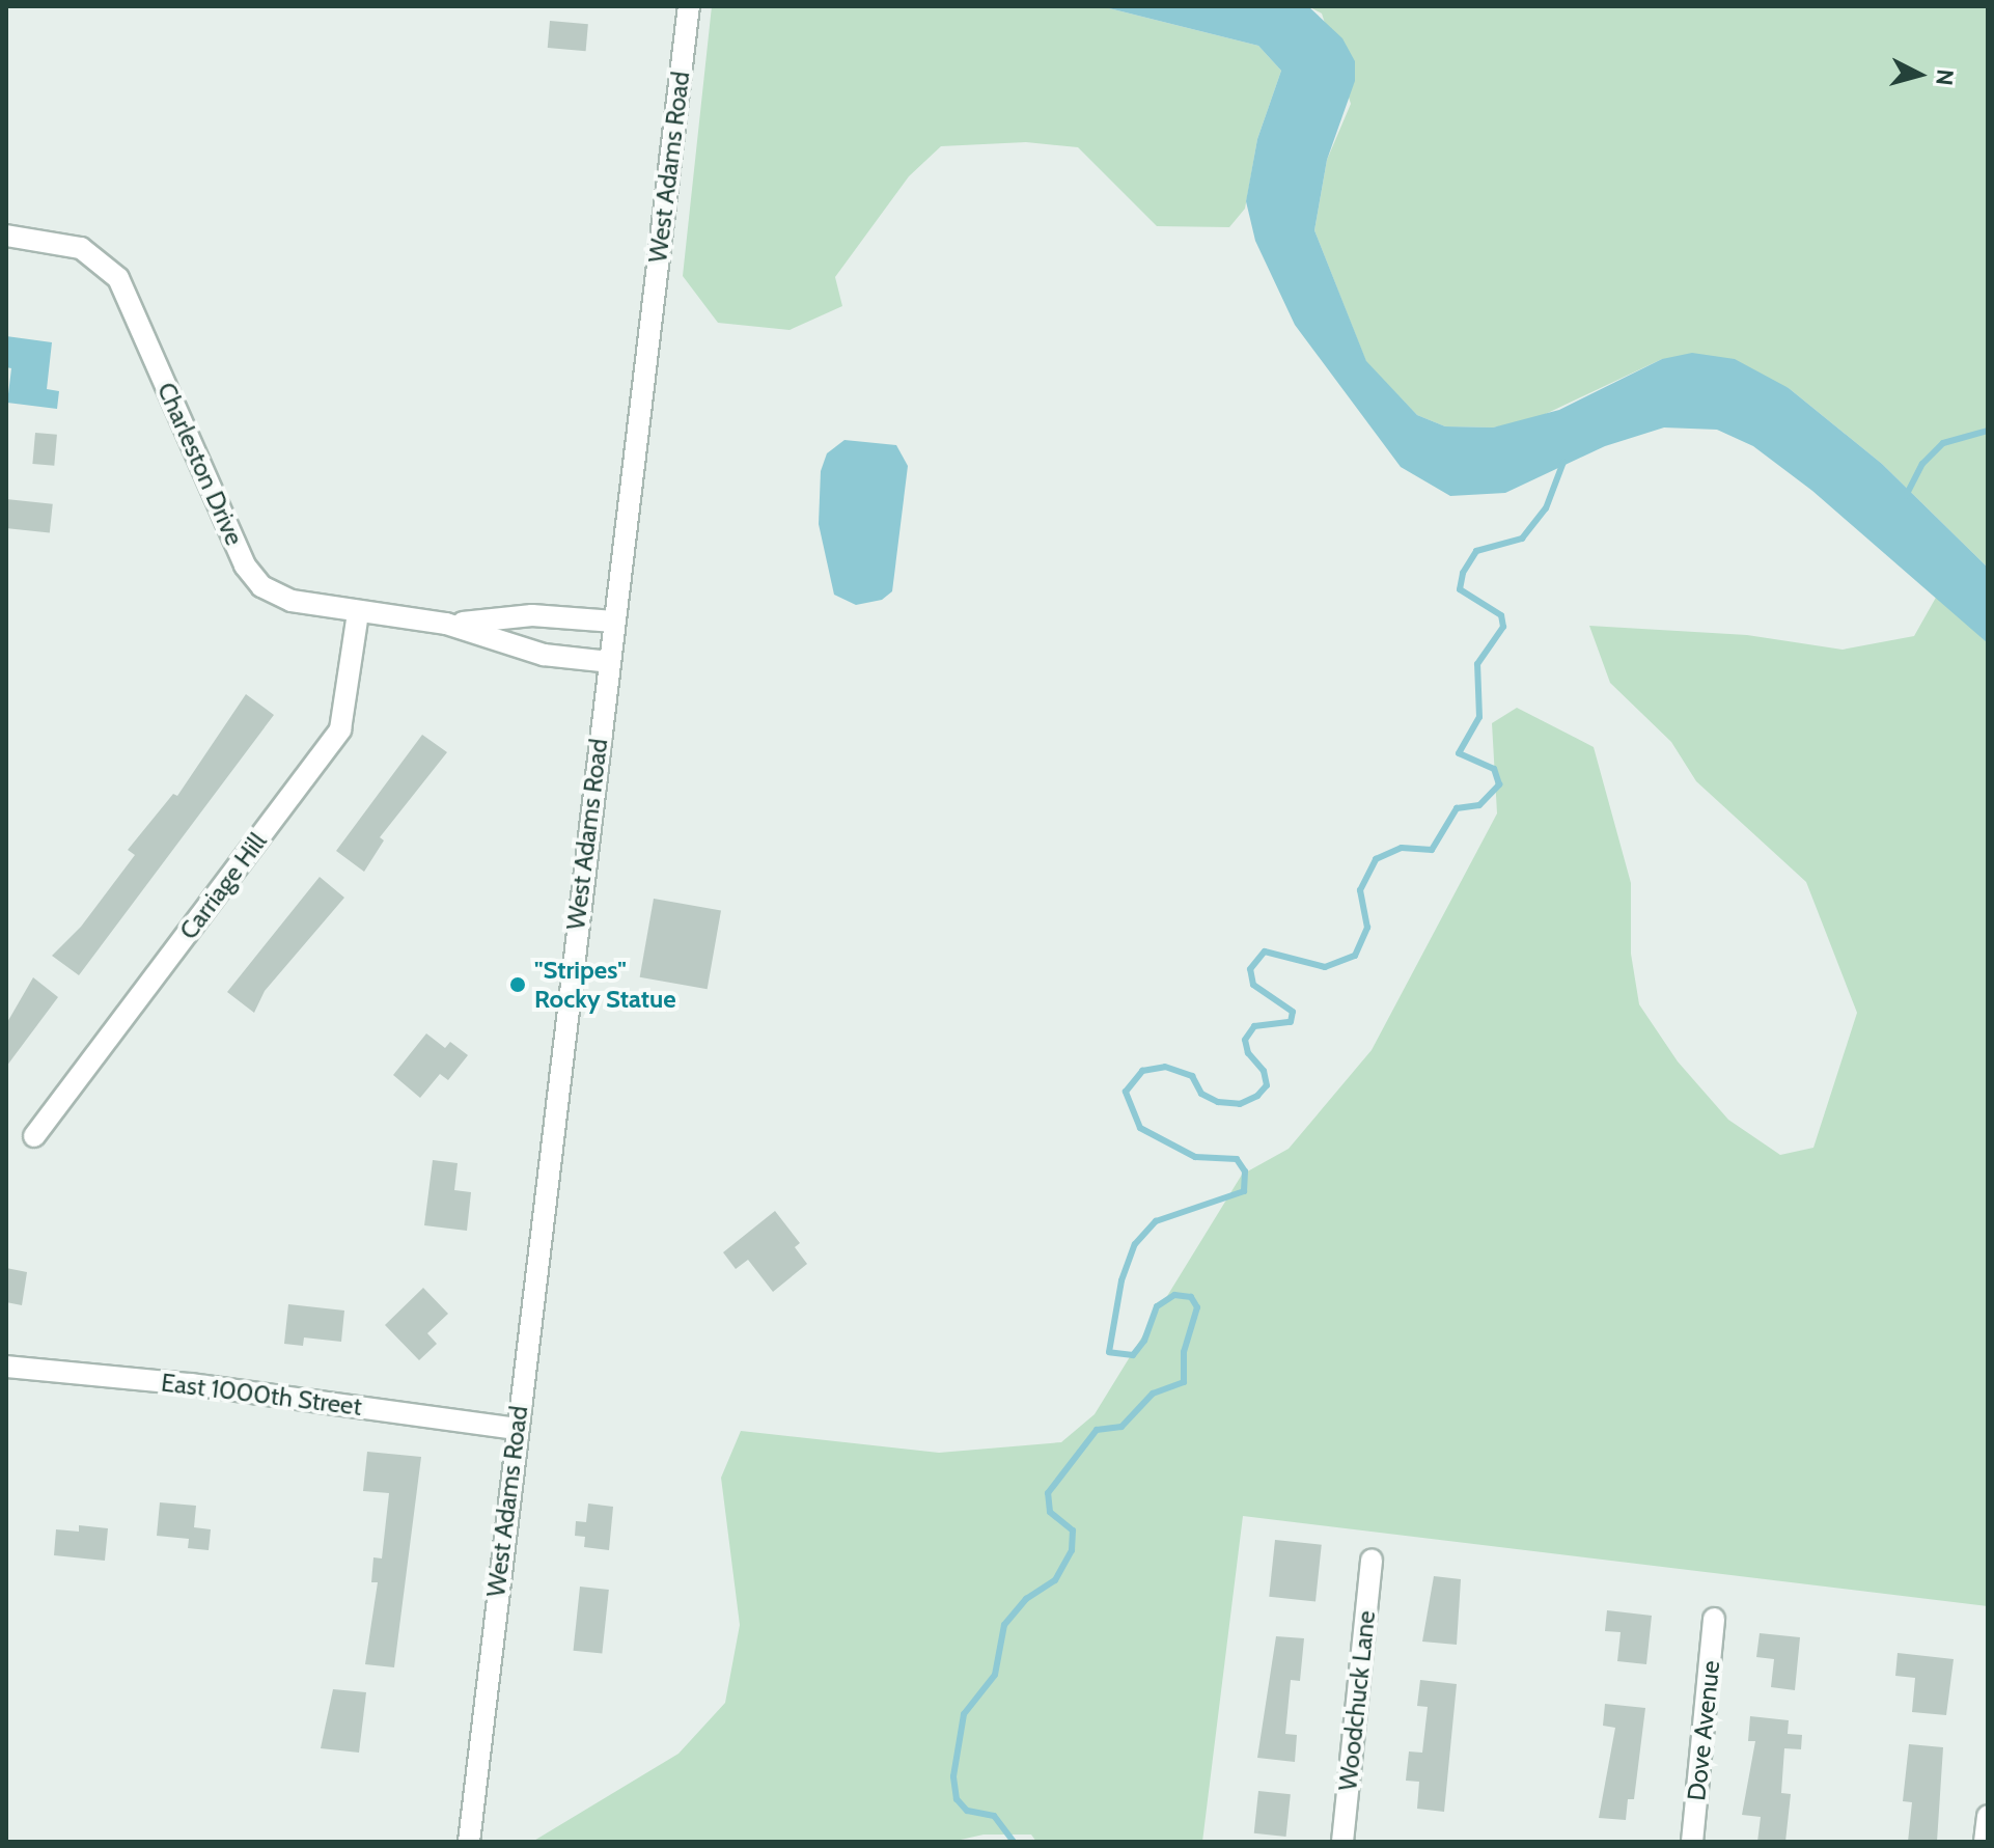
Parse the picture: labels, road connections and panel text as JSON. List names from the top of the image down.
{
  "streets": {
    "street": [
      "West Adams Road",
      "Charleston Drive",
      "Carriage Hill",
      "East 1000th Street",
      "Woodchuck Lane",
      "Dove Avenue"
    ]
  },
  "crossings": [
    ["West Adams Road", "Charleston Drive"],
    ["West Adams Road", "East 1000th Street"],
    ["Charleston Drive", "Carriage Hill"]
  ],
  "places": ["\"Stripes\" Rocky Statue"],
  "north": "right"
}
